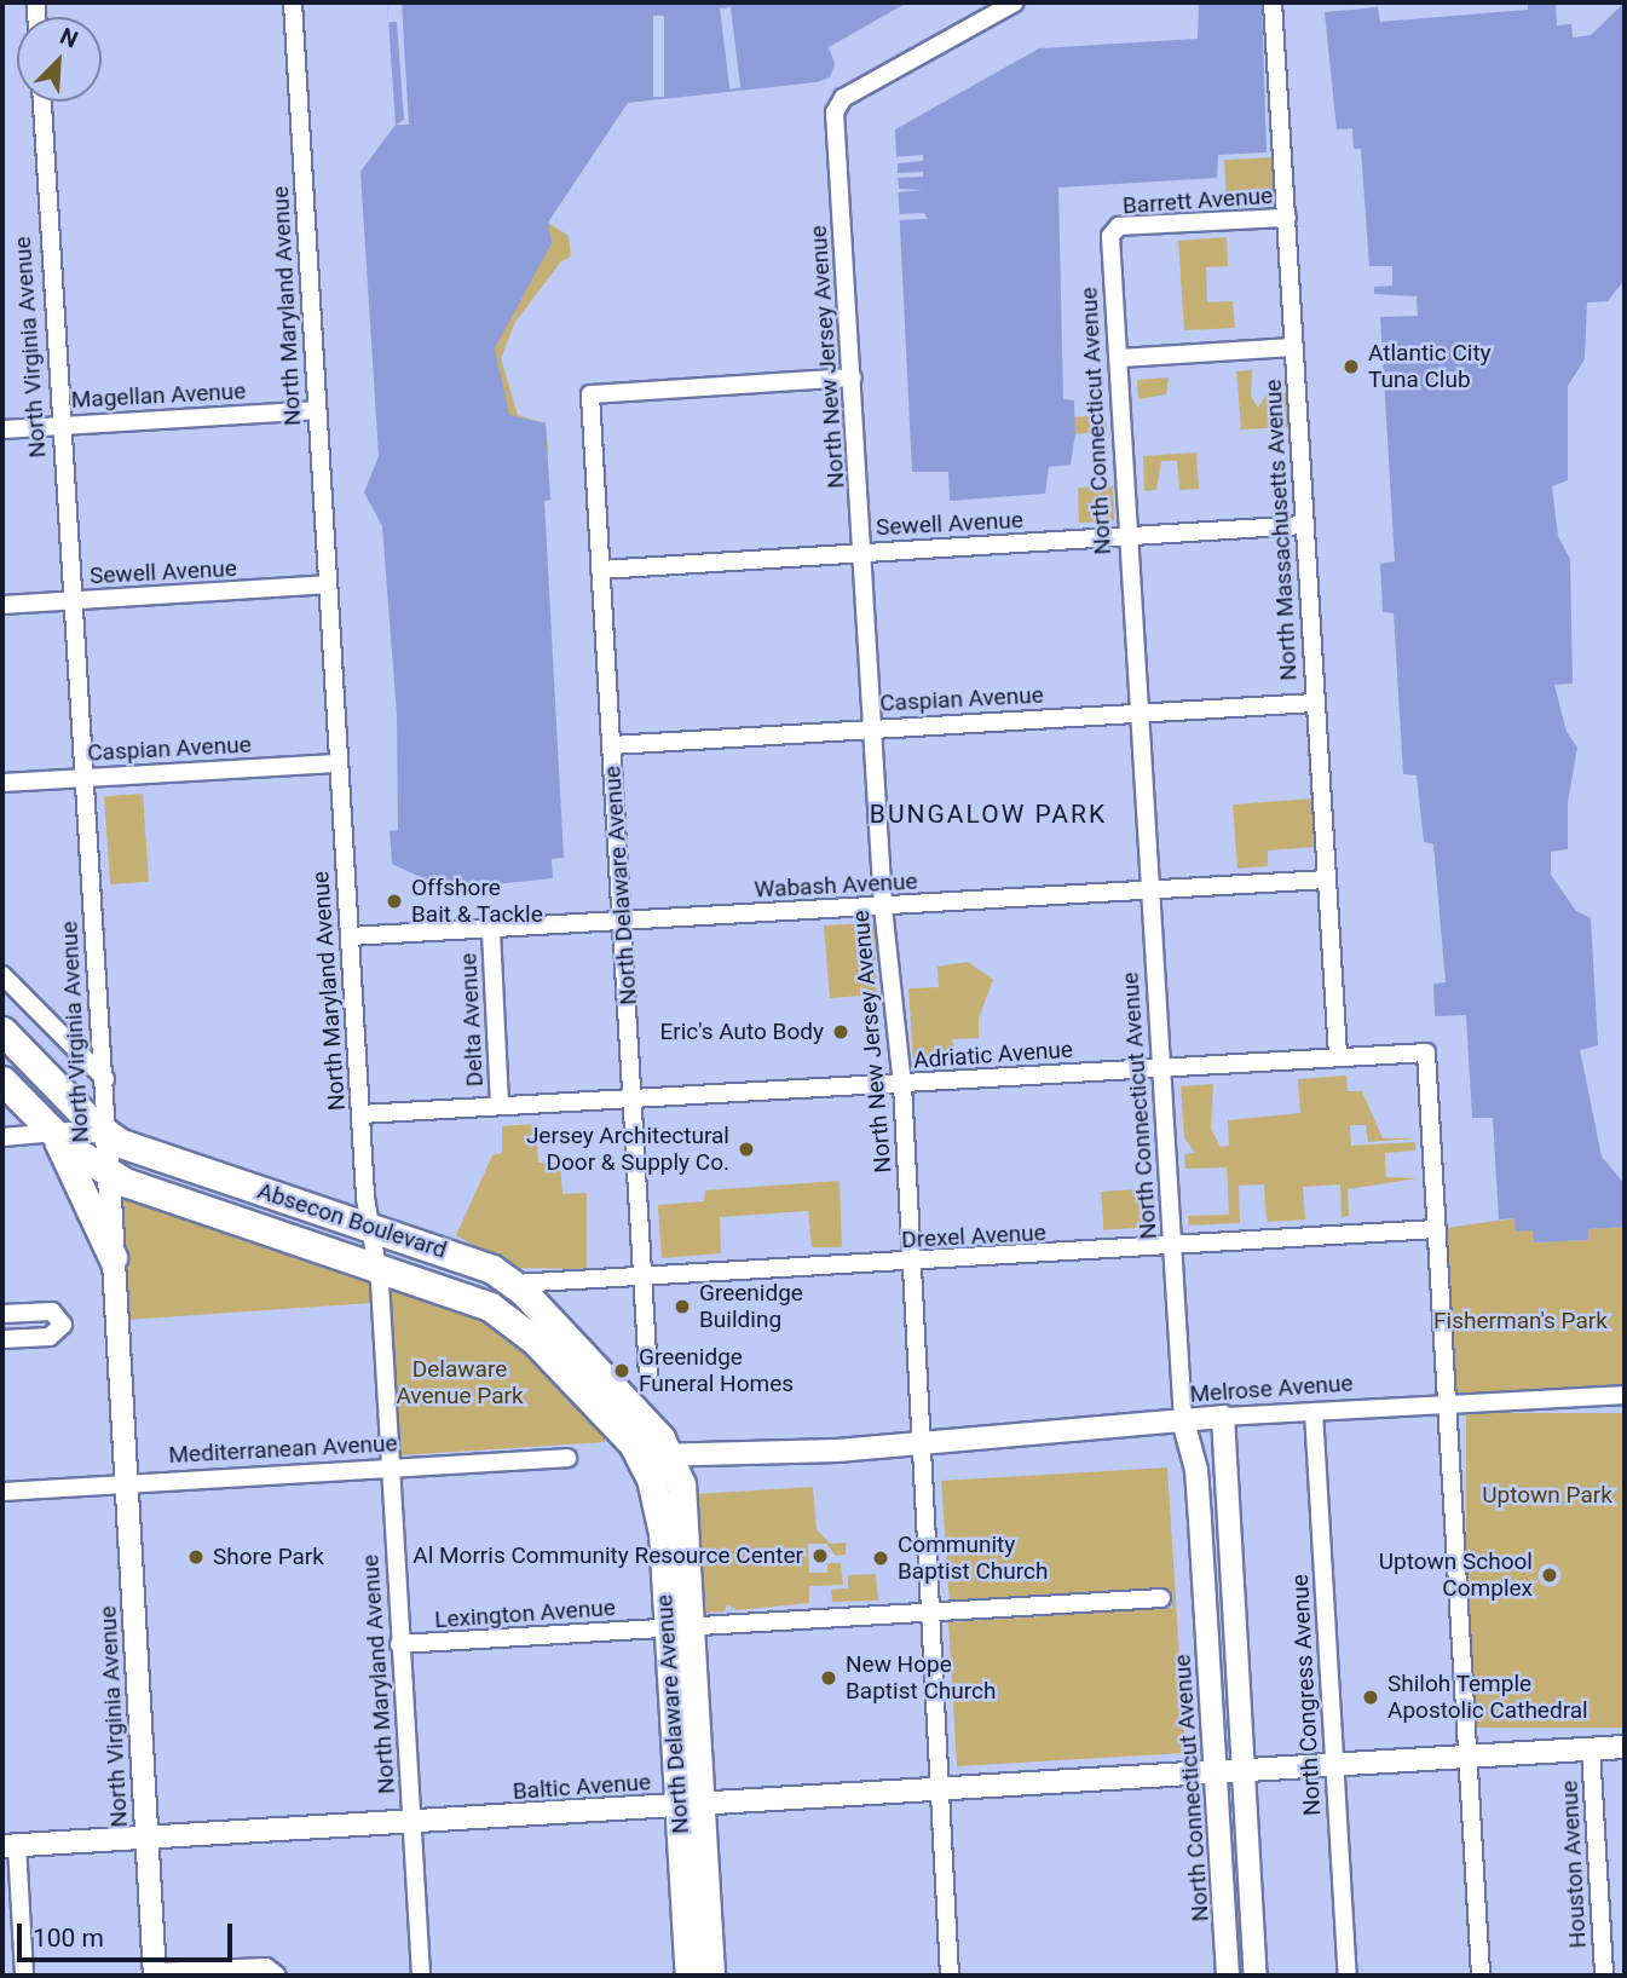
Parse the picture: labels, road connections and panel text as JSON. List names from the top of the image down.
{
  "streets": {
    "highway": ["North Delaware Avenue", "Absecon Boulevard"],
    "street": [
      "Barrett Avenue",
      "North Maryland Avenue",
      "North Virginia Avenue",
      "North New Jersey Avenue",
      "Magellan Avenue",
      "North Connecticut Avenue",
      "Sewell Avenue",
      "North Massachusetts Avenue",
      "Caspian Avenue",
      "Wabash Avenue",
      "Delta Avenue",
      "Adriatic Avenue",
      "Drexel Avenue",
      "Melrose Avenue",
      "Mediterranean Avenue",
      "Lexington Avenue",
      "North Congress Avenue",
      "Baltic Avenue",
      "Houston Avenue"
    ]
  },
  "crossings": [
    ["Barrett Avenue", "North Connecticut Avenue"],
    ["Barrett Avenue", "North Massachusetts Avenue"],
    ["North Maryland Avenue", "Magellan Avenue"],
    ["North Maryland Avenue", "Sewell Avenue"],
    ["North Maryland Avenue", "Caspian Avenue"],
    ["North Maryland Avenue", "Wabash Avenue"],
    ["North Maryland Avenue", "Adriatic Avenue"],
    ["North Maryland Avenue", "Absecon Boulevard"],
    ["North Maryland Avenue", "Mediterranean Avenue"],
    ["North Maryland Avenue", "Lexington Avenue"],
    ["North Maryland Avenue", "Baltic Avenue"],
    ["North Virginia Avenue", "Magellan Avenue"],
    ["North Virginia Avenue", "Sewell Avenue"],
    ["North Virginia Avenue", "Caspian Avenue"],
    ["North Virginia Avenue", "Absecon Boulevard"],
    ["North Virginia Avenue", "Mediterranean Avenue"],
    ["North Virginia Avenue", "Baltic Avenue"],
    ["North New Jersey Avenue", "Sewell Avenue"],
    ["North New Jersey Avenue", "Caspian Avenue"],
    ["North New Jersey Avenue", "North Delaware Avenue"],
    ["North New Jersey Avenue", "Wabash Avenue"],
    ["North New Jersey Avenue", "Adriatic Avenue"],
    ["North New Jersey Avenue", "Drexel Avenue"],
    ["North New Jersey Avenue", "Melrose Avenue"],
    ["North New Jersey Avenue", "Lexington Avenue"],
    ["North New Jersey Avenue", "Baltic Avenue"],
    ["North Connecticut Avenue", "Sewell Avenue"],
    ["North Connecticut Avenue", "Caspian Avenue"],
    ["North Connecticut Avenue", "Wabash Avenue"],
    ["North Connecticut Avenue", "Adriatic Avenue"],
    ["North Connecticut Avenue", "Drexel Avenue"],
    ["North Connecticut Avenue", "Melrose Avenue"],
    ["North Connecticut Avenue", "Baltic Avenue"],
    ["Sewell Avenue", "North Massachusetts Avenue"],
    ["Sewell Avenue", "North Delaware Avenue"],
    ["North Massachusetts Avenue", "Caspian Avenue"],
    ["North Massachusetts Avenue", "Wabash Avenue"],
    ["North Massachusetts Avenue", "Adriatic Avenue"],
    ["Caspian Avenue", "North Delaware Avenue"],
    ["North Delaware Avenue", "Wabash Avenue"],
    ["North Delaware Avenue", "Adriatic Avenue"],
    ["North Delaware Avenue", "Absecon Boulevard"],
    ["North Delaware Avenue", "Drexel Avenue"],
    ["North Delaware Avenue", "Lexington Avenue"],
    ["North Delaware Avenue", "Baltic Avenue"],
    ["Wabash Avenue", "Delta Avenue"],
    ["Delta Avenue", "Adriatic Avenue"],
    ["Adriatic Avenue", "Drexel Avenue"],
    ["Absecon Boulevard", "Drexel Avenue"],
    ["Melrose Avenue", "North Congress Avenue"],
    ["North Congress Avenue", "Baltic Avenue"],
    ["Baltic Avenue", "Houston Avenue"]
  ],
  "districts": ["BUNGALOW PARK"],
  "parks": ["Fisherman's Park", "Delaware Avenue Park", "Uptown Park"],
  "places": [
    "Atlantic City Tuna Club",
    "Offshore Bait & Tackle",
    "Eric's Auto Body",
    "Jersey Architectural Door & Supply Co.",
    "Greenidge Building",
    "Greenidge Funeral Homes",
    "Al Morris Community Resource Center",
    "Shore Park",
    "Community Baptist Church",
    "Uptown School Complex",
    "New Hope Baptist Church",
    "Shiloh Temple Apostolic Cathedral"
  ],
  "scale_bar": "100 m",
  "north": "top right"
}
